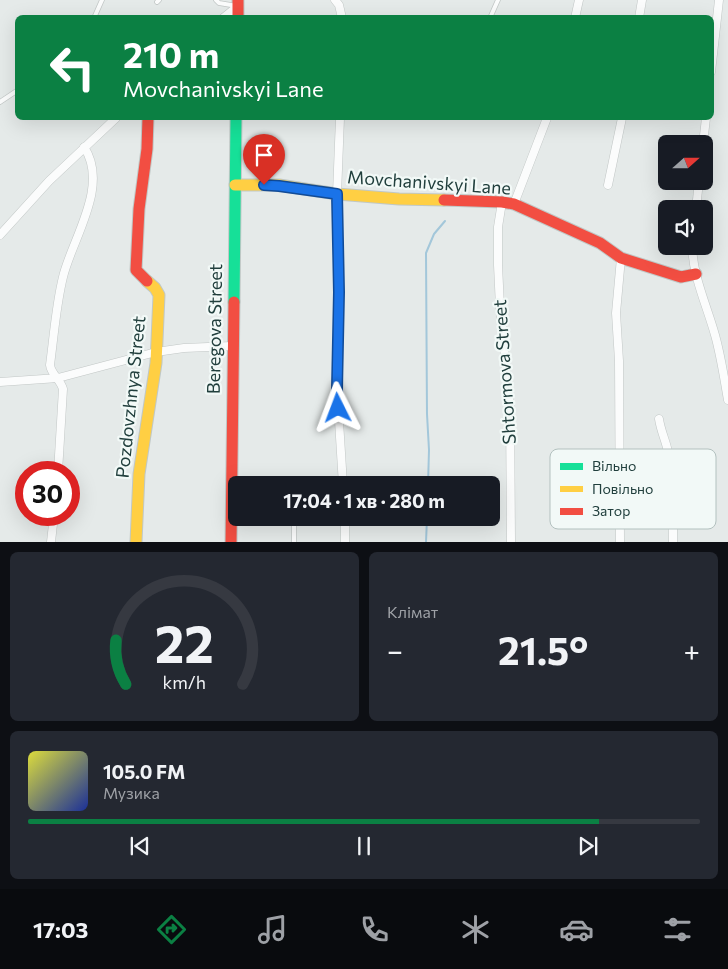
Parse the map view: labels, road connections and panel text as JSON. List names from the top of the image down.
{
  "streets": {
    "street": [
      "Movchanivskyi Lane",
      "Beregova Street",
      "Shtormova Street",
      "Pozdovzhnya Street"
    ]
  },
  "crossings": [
    ["Movchanivskyi Lane", "Beregova Street"],
    ["Movchanivskyi Lane", "Shtormova Street"]
  ],
  "legend": ["Вільно", "Повільно", "Затор"],
  "north": "right",
  "page": {
    "turn": ["210 m", "Movchanivskyi Lane"],
    "limit": "30",
    "trip": "17:04 · 1 хв · 280 m",
    "tile": "Клімат",
    "heat": ["−", "21.5°", "+"],
    "song": ["105.0 FM", "Музика"],
    "tabs": "17:03",
    "gauge": ["22", "km/h"]
  }
}
